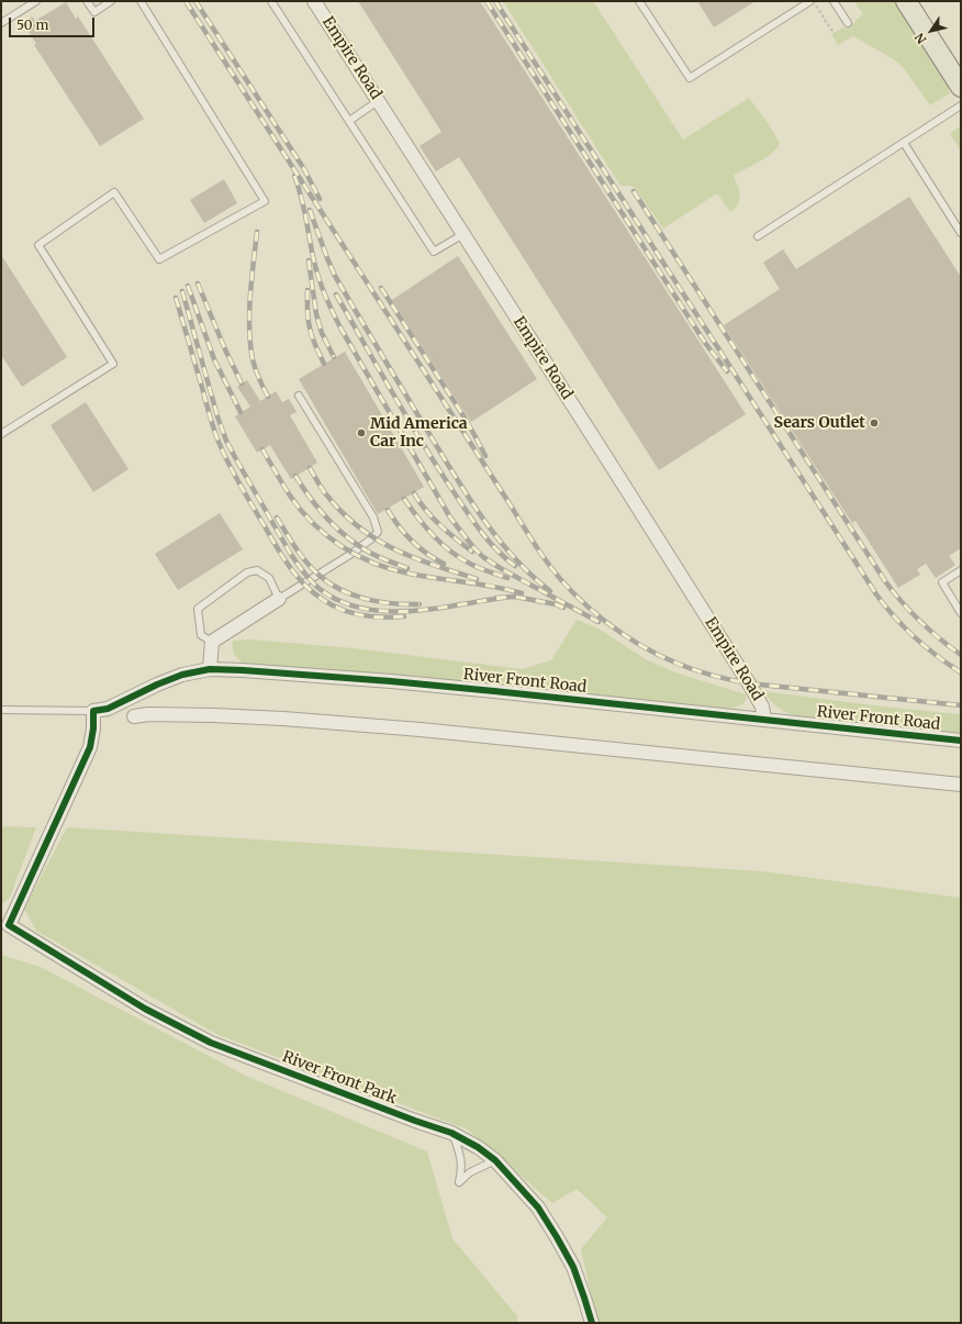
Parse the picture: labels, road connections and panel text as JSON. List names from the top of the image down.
{
  "streets": {
    "street": ["Empire Road", "River Front Road", "River Front Park"]
  },
  "crossings": [
    ["Empire Road", "River Front Road"],
    ["River Front Road", "River Front Park"]
  ],
  "places": ["Sears Outlet", "Mid America Car Inc"],
  "scale_bar": "50 m",
  "north": "bottom left"
}
